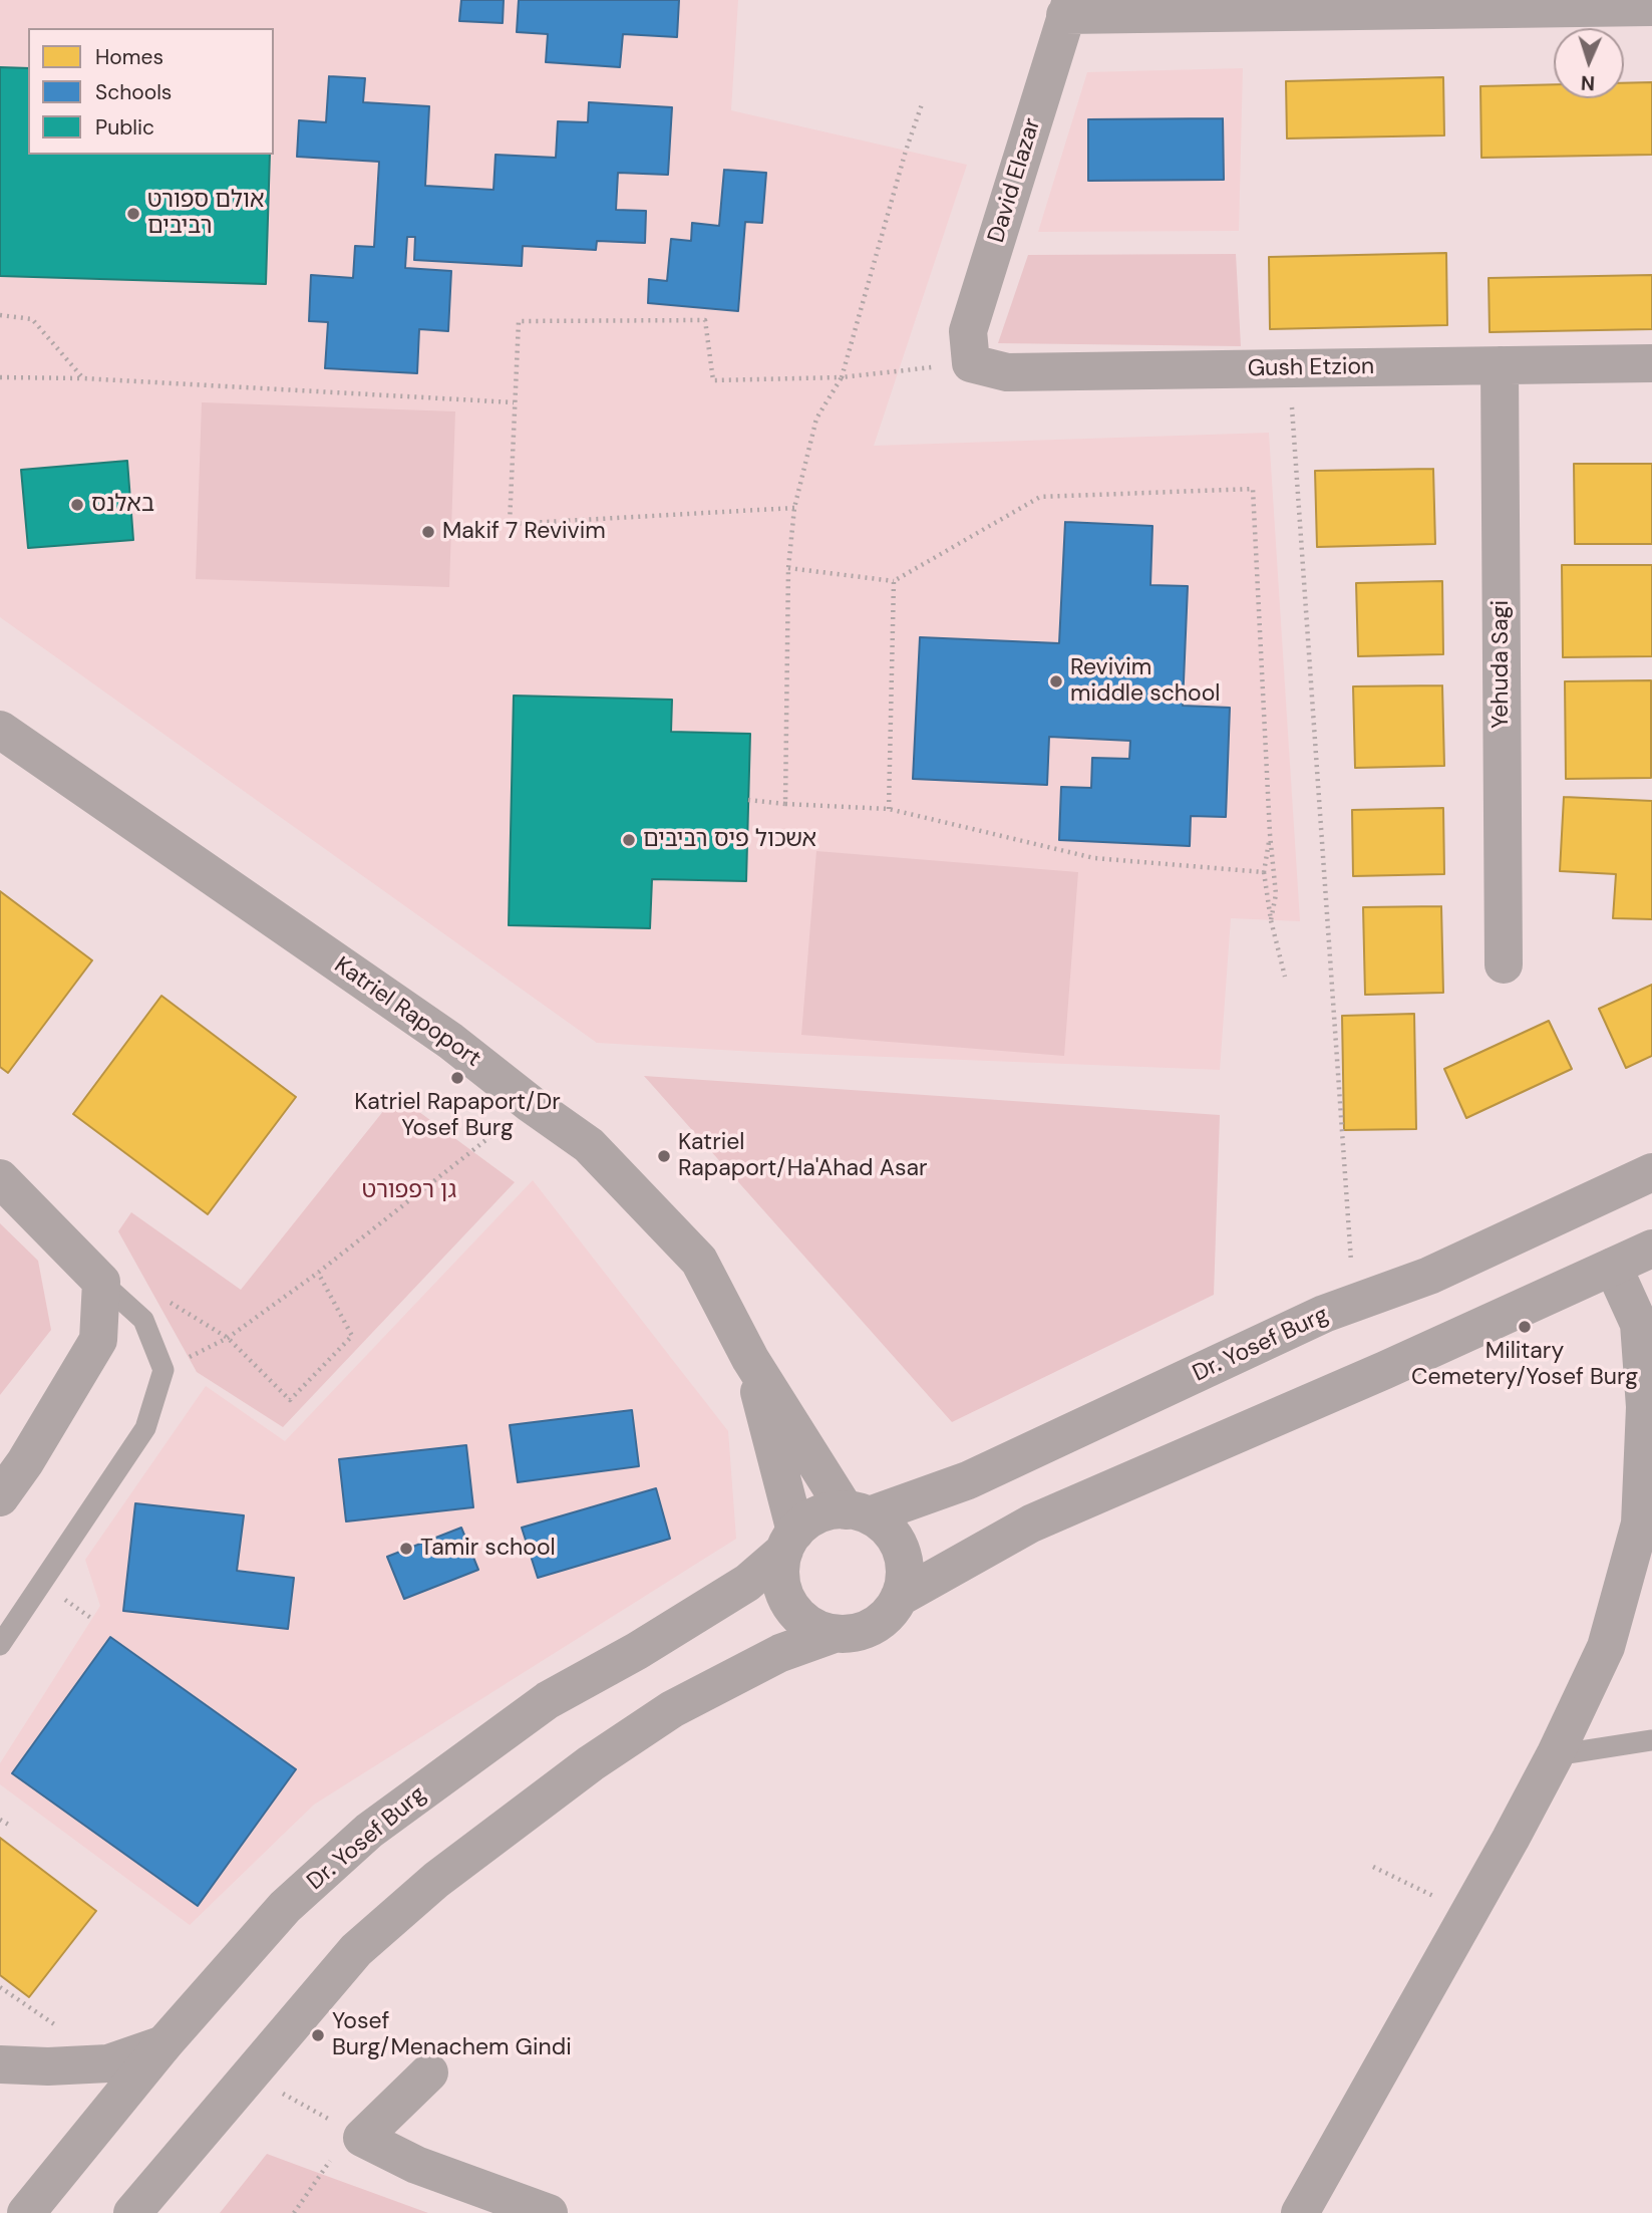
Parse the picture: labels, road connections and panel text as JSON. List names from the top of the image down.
{
  "streets": {
    "street": [
      "David Elazar",
      "Gush Etzion",
      "Yehuda Sagi",
      "Katriel Rapoport",
      "Dr. Yosef Burg"
    ]
  },
  "crossings": [
    ["David Elazar", "Gush Etzion"],
    ["Gush Etzion", "Yehuda Sagi"],
    ["Katriel Rapoport", "Dr. Yosef Burg"]
  ],
  "parks": ["גן רפפורט"],
  "places": [
    "אולם ספורט רביבים",
    "באלנס",
    "Makif 7 Revivim",
    "Revivim middle school",
    "אשכול פיס רביבים",
    "Katriel Rapaport/Dr Yosef Burg",
    "Katriel Rapaport/Ha'Ahad Asar",
    "Military Cemetery/Yosef Burg",
    "Tamir school",
    "Yosef Burg/Menachem Gindi"
  ],
  "legend": ["Homes", "Schools", "Public"],
  "north": "bottom"
}
